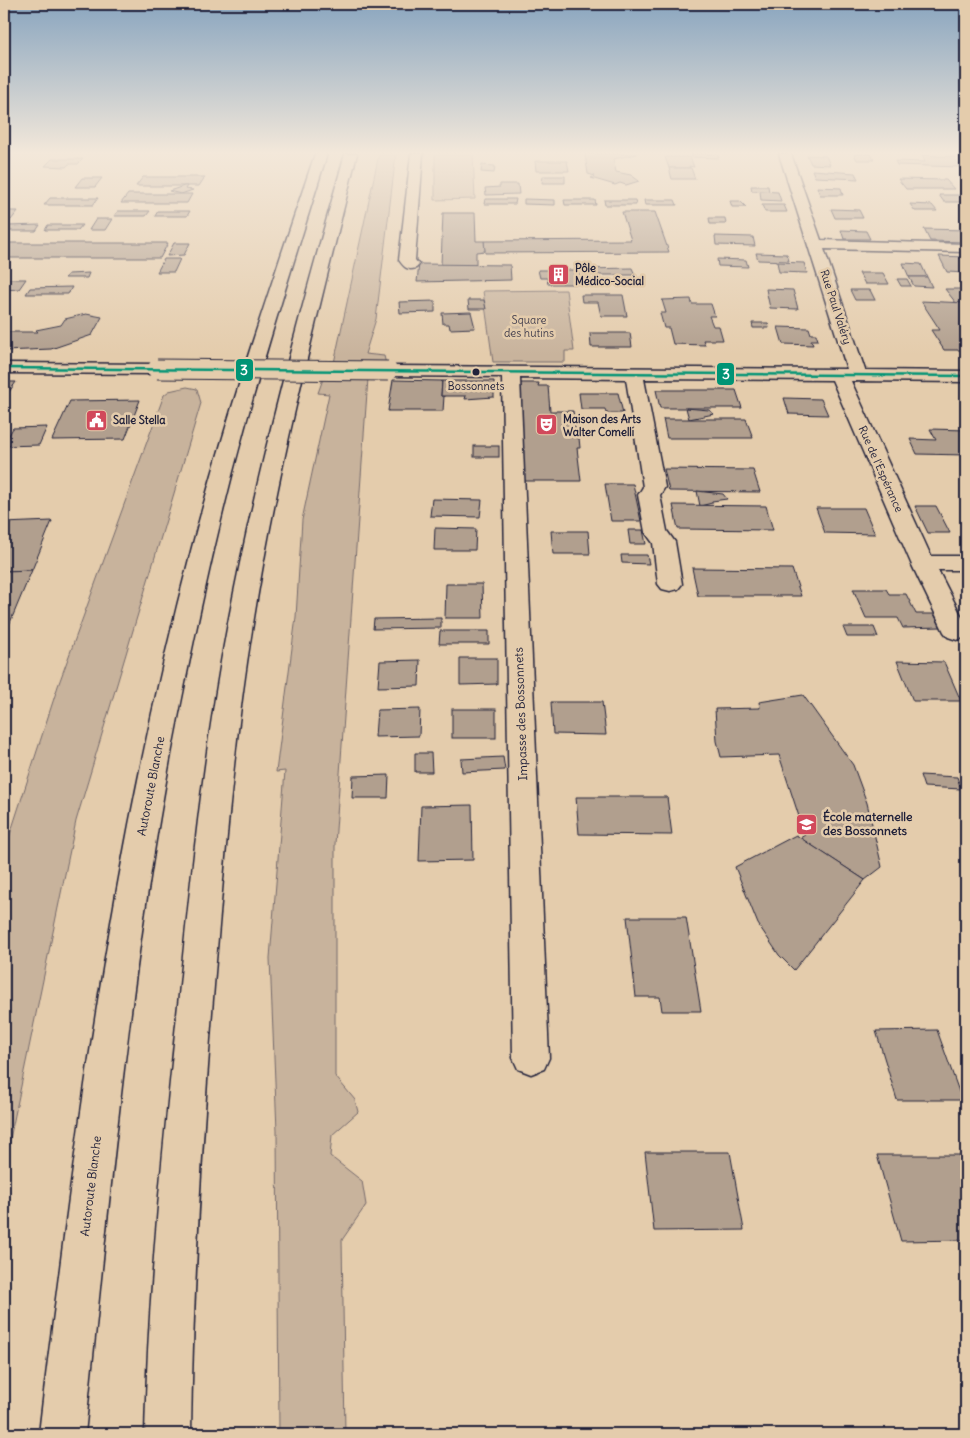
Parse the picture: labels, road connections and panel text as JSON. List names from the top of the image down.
{
  "streets": {
    "main road": [
      "Rue Paul Valéry",
      "Rue de l'Espérance",
      "Impasse des Bossonnets",
      "Autoroute Blanche"
    ]
  },
  "crossings": [
    ["Rue Paul Valéry", "Rue de l'Espérance"]
  ],
  "parks": ["Square des hutins"],
  "places": {
    "building": ["Pôle Médico-Social"],
    "other": ["Bossonnets"],
    "public building": ["Salle Stella"],
    "theatre": ["Maison des Arts Walter Comelli"],
    "school or university": ["École maternelle des Bossonnets"]
  },
  "lines": ["transit line 3"]
}
